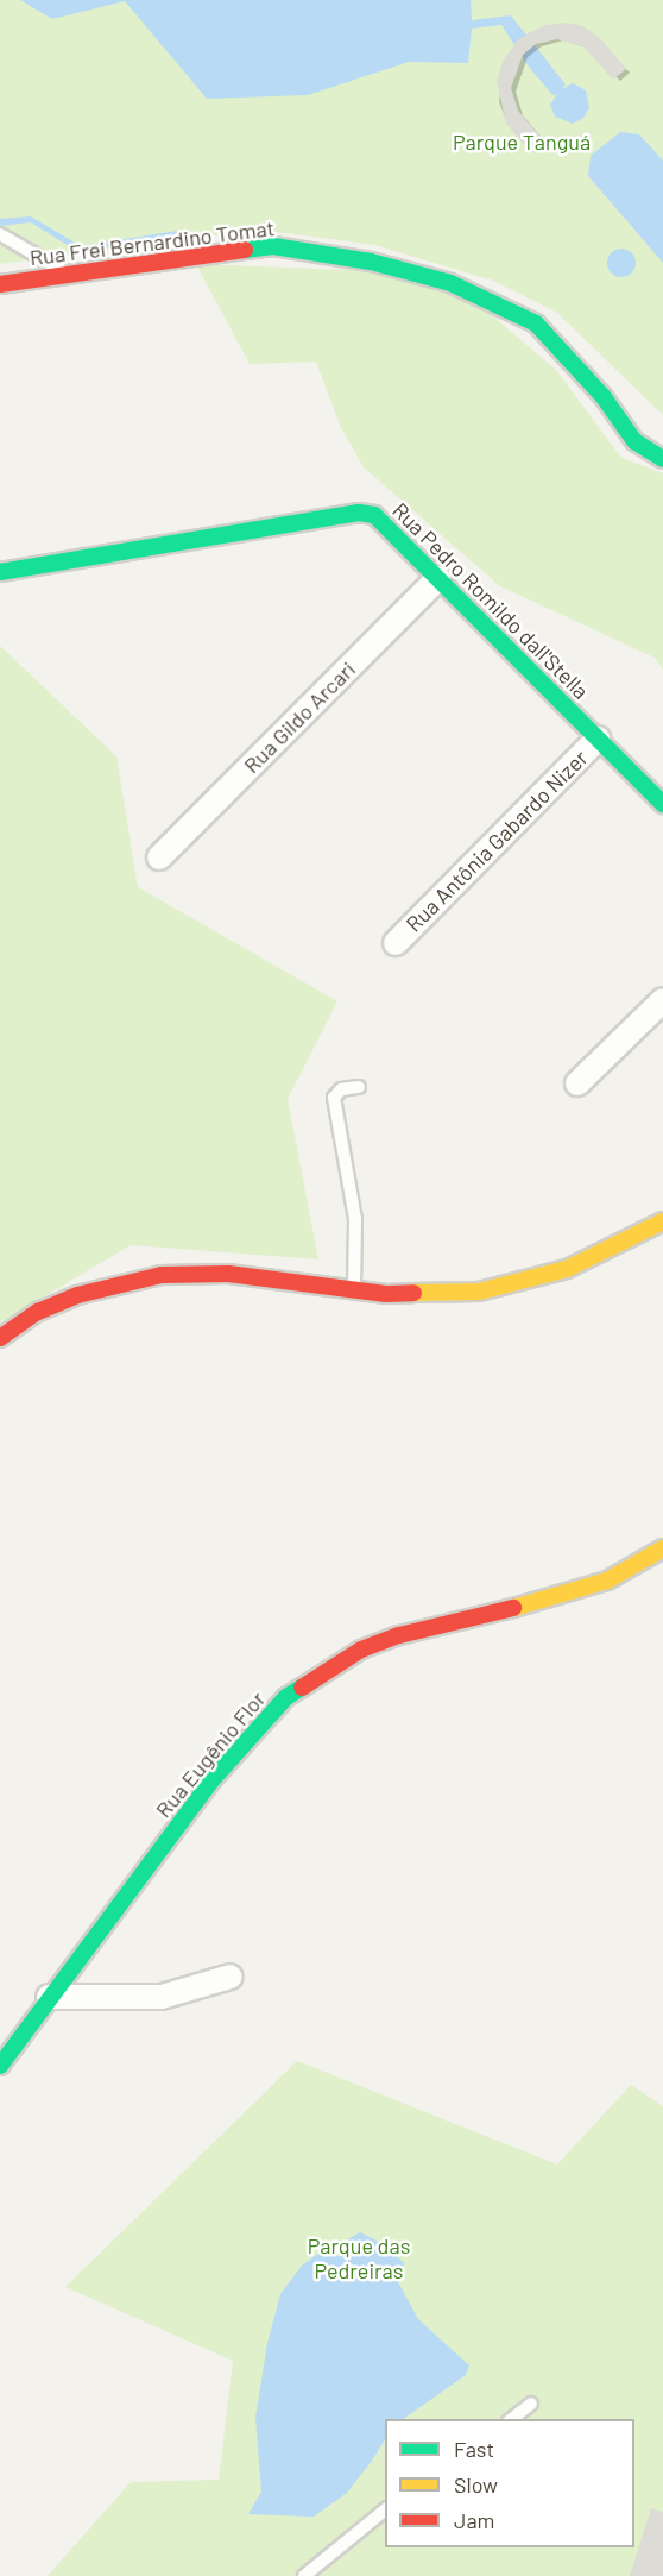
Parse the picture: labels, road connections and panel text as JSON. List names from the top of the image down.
{
  "streets": {
    "street": [
      "Rua Frei Bernardino Tomat",
      "Rua Pedro Romildo dall'Stella",
      "Rua Gildo Arcari",
      "Rua Antônia Gabardo Nizer",
      "Rua Eugênio Flor"
    ]
  },
  "crossings": [
    ["Rua Pedro Romildo dall'Stella", "Rua Gildo Arcari"],
    ["Rua Pedro Romildo dall'Stella", "Rua Antônia Gabardo Nizer"]
  ],
  "parks": ["Parque Tanguá", "Parque das Pedreiras"],
  "legend": ["Fast", "Slow", "Jam"]
}
